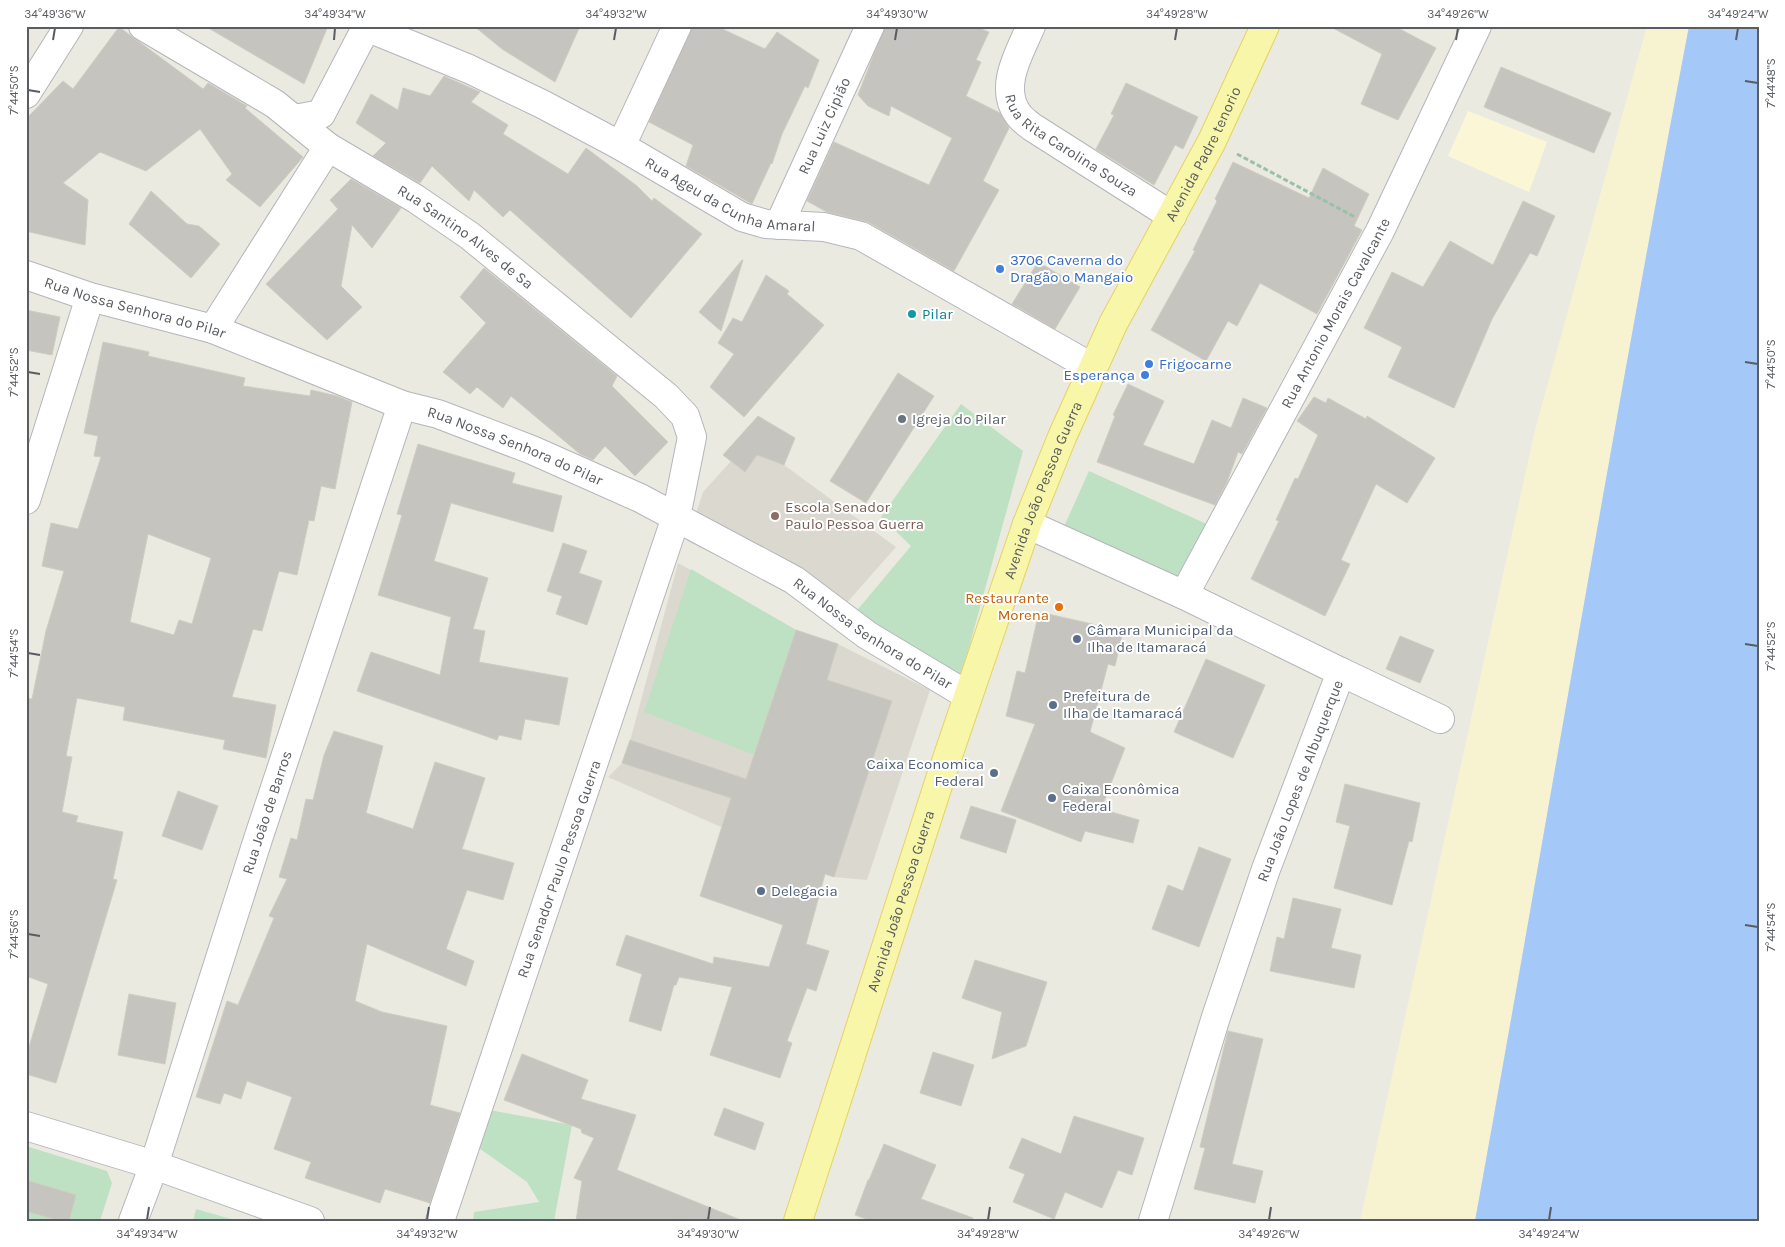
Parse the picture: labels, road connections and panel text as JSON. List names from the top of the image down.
{
  "streets": {
    "main road": ["Avenida Padre tenorio", "Avenida João Pessoa Guerra"],
    "street": [
      "Rua Luiz Cipião",
      "Rua Rita Carolina Souza",
      "Rua Ageu da Cunha Amaral",
      "Rua Santino Alves de Sa",
      "Rua Nossa Senhora do Pilar",
      "Rua Antonio Morais Cavalcante",
      "Rua João Lopes de Albuquerque",
      "Rua João de Barros",
      "Rua Senador Paulo Pessoa Guerra"
    ]
  },
  "crossings": [
    ["Rua Luiz Cipião", "Rua Ageu da Cunha Amaral"],
    ["Rua Rita Carolina Souza", "Avenida Padre tenorio"],
    ["Avenida Padre tenorio", "Avenida João Pessoa Guerra"],
    ["Rua Ageu da Cunha Amaral", "Avenida João Pessoa Guerra"],
    ["Rua Santino Alves de Sa", "Rua Nossa Senhora do Pilar"],
    ["Rua Santino Alves de Sa", "Rua Senador Paulo Pessoa Guerra"],
    ["Rua Nossa Senhora do Pilar", "Avenida João Pessoa Guerra"],
    ["Rua Nossa Senhora do Pilar", "Rua João de Barros"],
    ["Rua Nossa Senhora do Pilar", "Rua Senador Paulo Pessoa Guerra"],
    ["Rua Antonio Morais Cavalcante", "Rua João Lopes de Albuquerque"],
    ["Avenida João Pessoa Guerra", "Rua João Lopes de Albuquerque"]
  ],
  "places": [
    "3706 Caverna do Dragão o Mangaio",
    "Pilar",
    "Frigocarne",
    "Esperança",
    "Igreja do Pilar",
    "Escola Senador Paulo Pessoa Guerra",
    "Restaurante Morena",
    "Câmara Municipal da Ilha de Itamaracá",
    "Prefeitura de Ilha de Itamaracá",
    "Caixa Economica Federal",
    "Caixa Econômica Federal",
    "Delegacia"
  ],
  "coordinates": [
    "34°49'36\"W",
    "34°49'34\"W",
    "34°49'32\"W",
    "34°49'30\"W",
    "34°49'28\"W",
    "34°49'26\"W",
    "34°49'24\"W",
    "7°44'48\"S",
    "7°44'50\"S",
    "7°44'52\"S",
    "7°44'54\"S",
    "7°44'56\"S"
  ]
}
